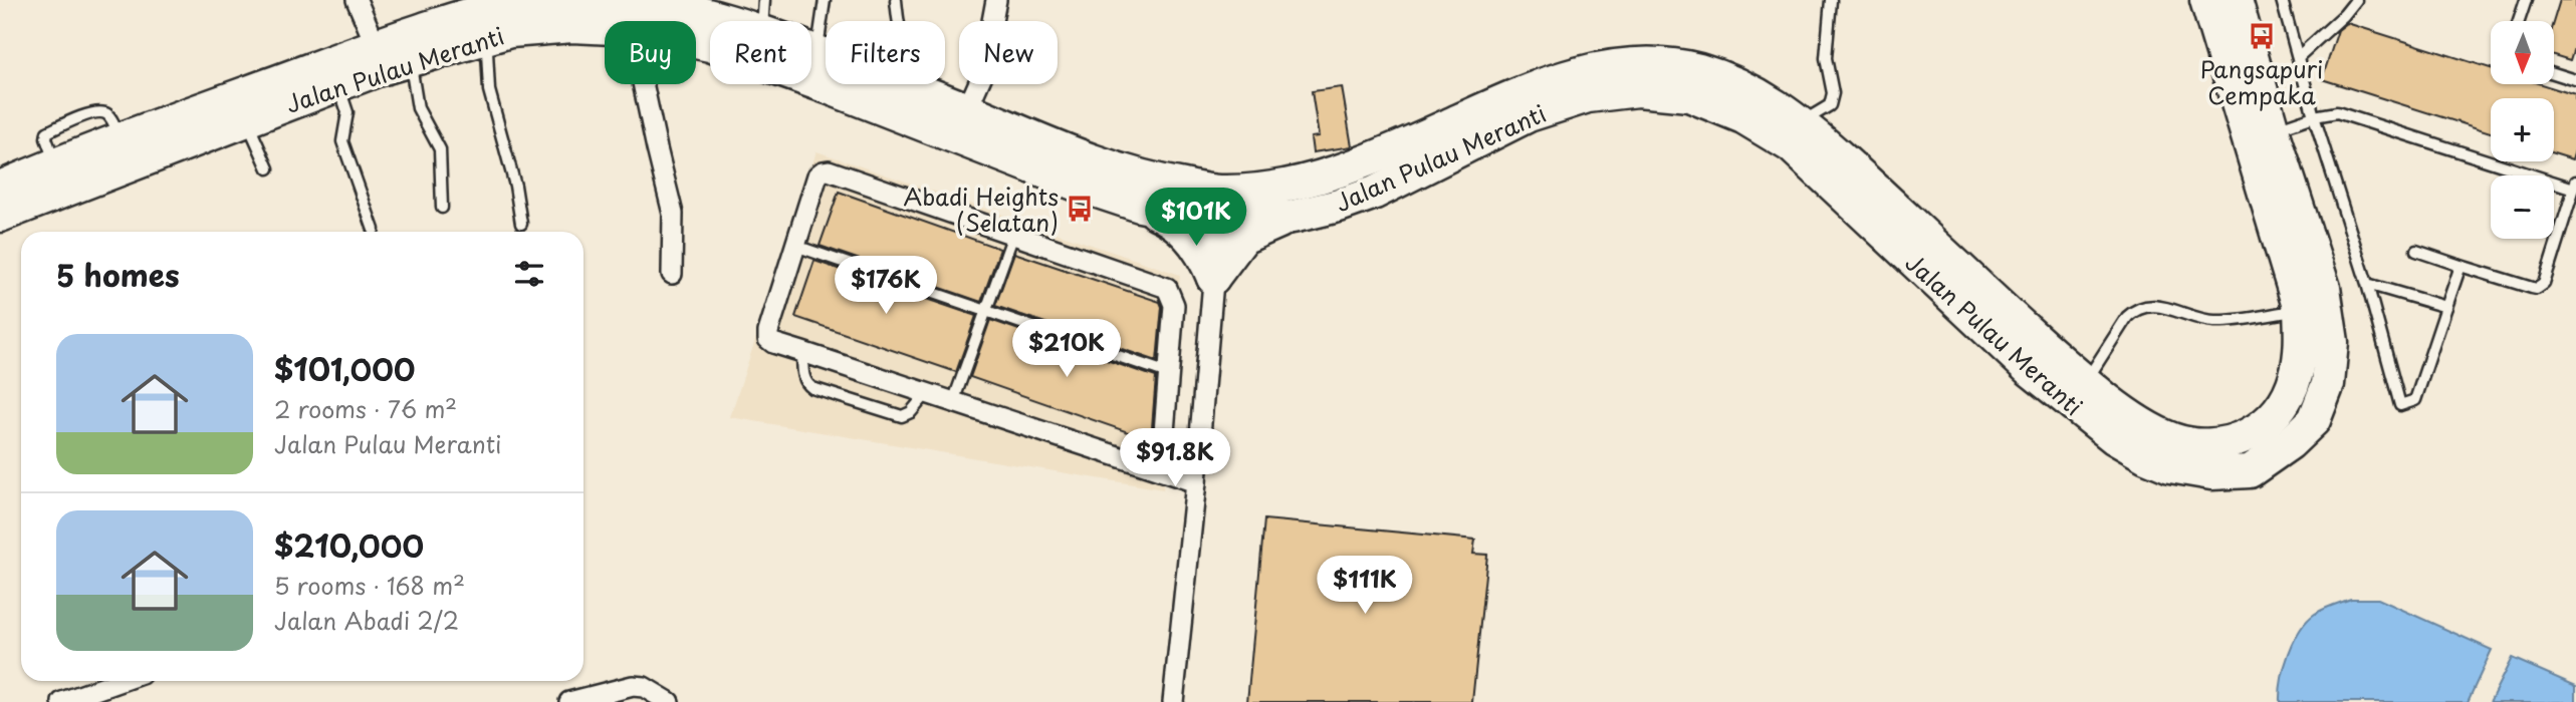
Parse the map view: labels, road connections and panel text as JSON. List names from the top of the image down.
{
  "streets": {
    "main road": ["Jalan Pulau Meranti"]
  },
  "places": {
    "bus stop": ["Pangsapuri Cempaka", "Abadi Heights (Selatan)"]
  },
  "north": "bottom",
  "page": {
    "map_buttons": ["+", "−"],
    "chip": [
      "Buy",
      "Rent",
      "Filters",
      "New"
    ],
    "price": [
      "$101K",
      "$176K",
      "$210K",
      "$91.8K",
      "$111K"
    ],
    "heading": "5 homes",
    "list": [
      {
        "name": "$101,000",
        "note": "2 rooms · 76 m² · Jalan Pulau Meranti"
      },
      {
        "name": "$210,000",
        "note": "5 rooms · 168 m² · Jalan Abadi 2/2"
      }
    ]
  }
}
